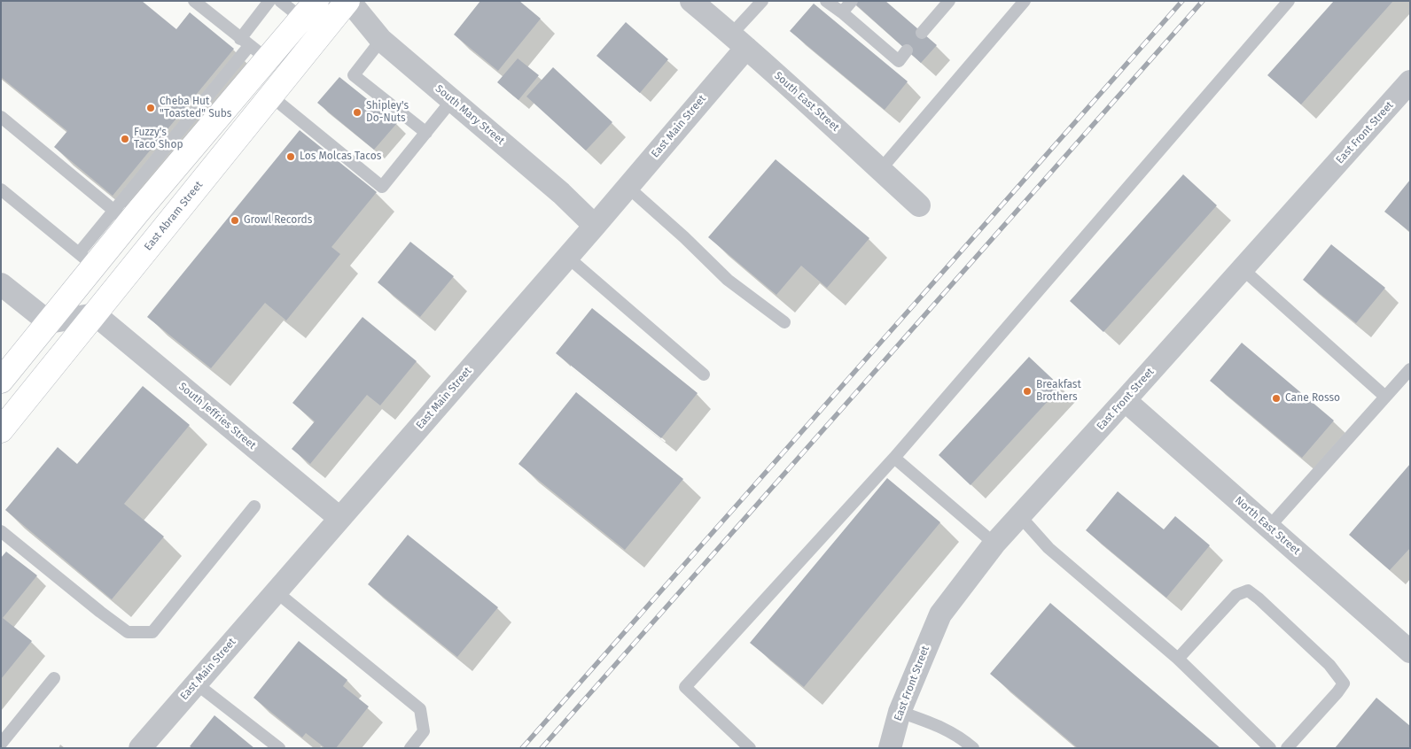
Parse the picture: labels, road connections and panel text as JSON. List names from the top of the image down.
{
  "streets": {
    "main road": ["East Abram Street"],
    "street": [
      "South East Street",
      "South Mary Street",
      "East Main Street",
      "East Front Street",
      "South Jeffries Street",
      "North East Street"
    ]
  },
  "crossings": [
    ["South East Street", "East Main Street"],
    ["South Mary Street", "East Main Street"],
    ["South Mary Street", "East Abram Street"],
    ["East Main Street", "South Jeffries Street"],
    ["East Front Street", "North East Street"],
    ["East Abram Street", "South Jeffries Street"]
  ],
  "places": [
    "Cheba Hut \"Toasted\" Subs",
    "Shipley's Do-Nuts",
    "Fuzzy's Taco Shop",
    "Los Molcas Tacos",
    "Growl Records",
    "Breakfast Brothers",
    "Cane Rosso"
  ]
}
